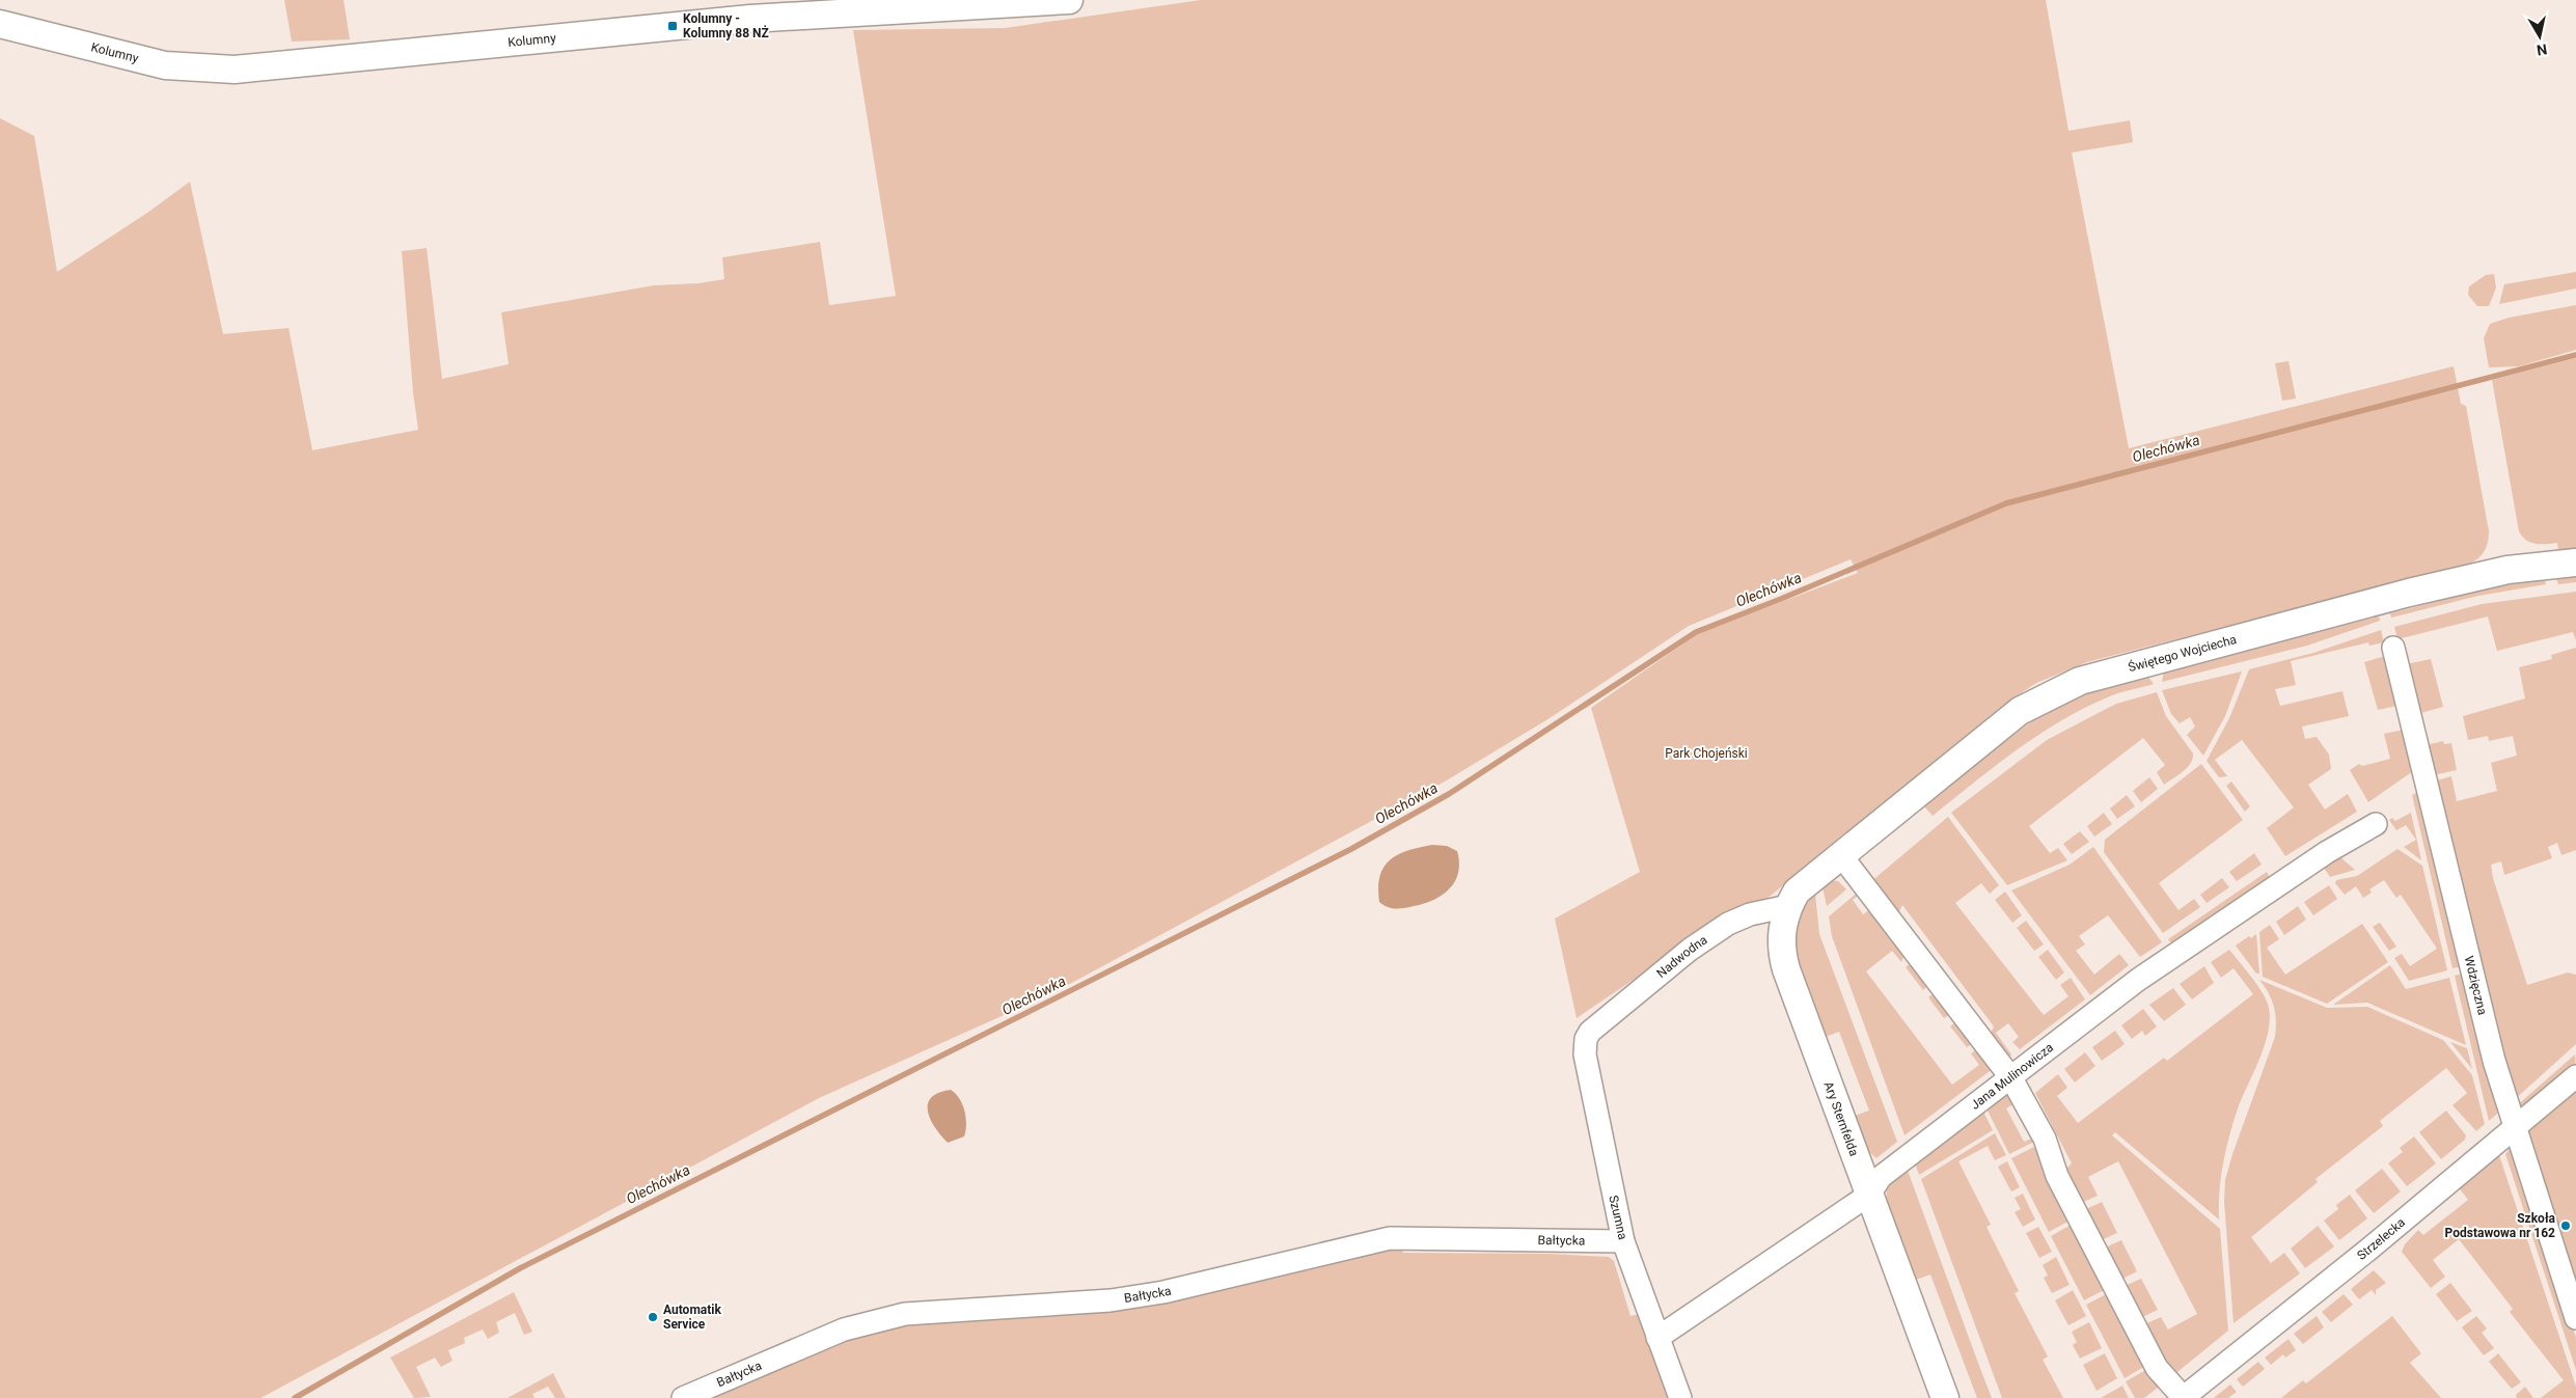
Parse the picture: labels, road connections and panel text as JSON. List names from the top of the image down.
{
  "streets": {
    "street": [
      "Kolumny",
      "Świętego Wojciecha",
      "Nadwodna",
      "Wdzięczna",
      "Jana Mulinowicza",
      "Ary Sternfelda",
      "Szumna",
      "Strzelecka",
      "Bałtycka"
    ]
  },
  "crossings": [
    ["Świętego Wojciecha", "Ary Sternfelda"],
    ["Nadwodna", "Ary Sternfelda"],
    ["Nadwodna", "Szumna"],
    ["Wdzięczna", "Strzelecka"],
    ["Jana Mulinowicza", "Ary Sternfelda"],
    ["Jana Mulinowicza", "Szumna"],
    ["Szumna", "Bałtycka"]
  ],
  "water": ["Olechówka"],
  "parks": ["Park Chojeński"],
  "places": {
    "transit": ["Kolumny - Kolumny 88 NŻ"],
    "other": ["Szkoła Podstawowa nr 162", "Automatik Service"]
  },
  "north": "bottom"
}
